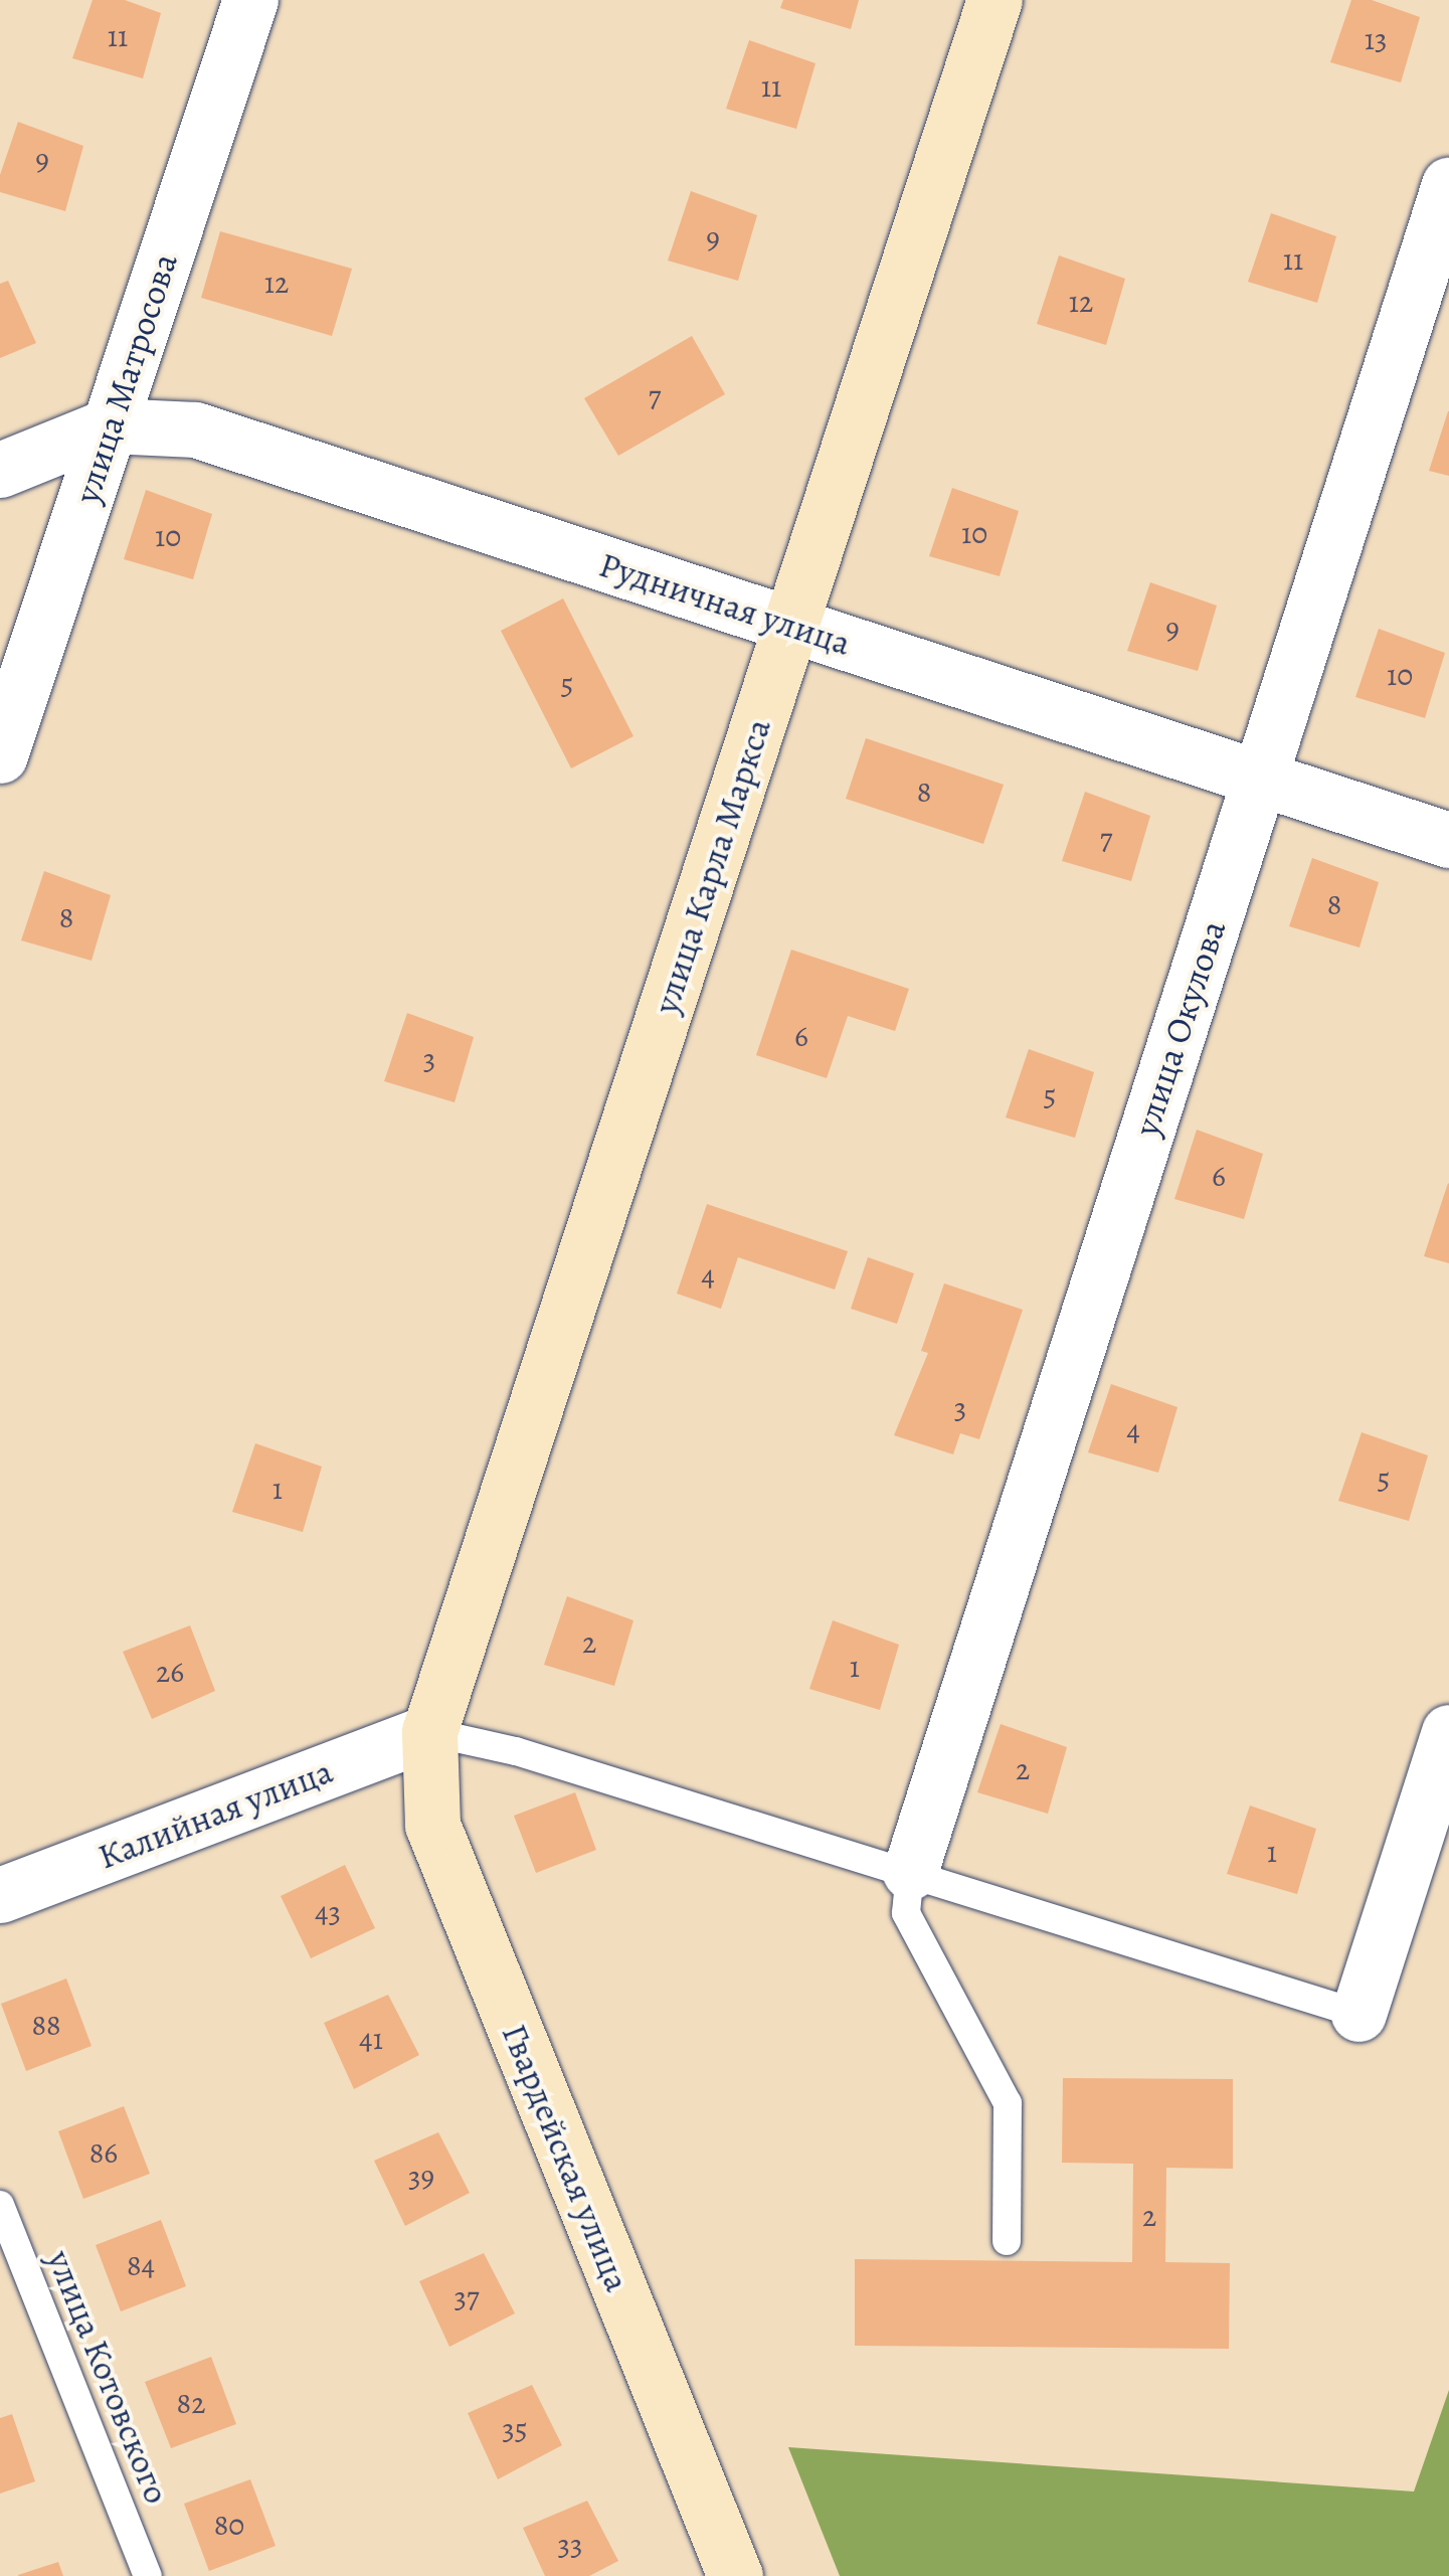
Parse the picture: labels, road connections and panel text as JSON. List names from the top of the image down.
{
  "streets": {
    "main road": ["улица Карла Маркса", "Гвардейская улица"],
    "street": [
      "улица Матросова",
      "Рудничная улица",
      "улица Окулова",
      "Калийная улица"
    ],
    "lane": ["улица Котовского"]
  },
  "crossings": [
    ["улица Матросова", "Рудничная улица"],
    ["Рудничная улица", "улица Карла Маркса"],
    ["Рудничная улица", "улица Окулова"],
    ["улица Карла Маркса", "Калийная улица"],
    ["улица Карла Маркса", "Гвардейская улица"],
    ["Калийная улица", "Гвардейская улица"]
  ],
  "house_numbers": [
    "11",
    "13",
    "11",
    "9",
    "9",
    "11",
    "12",
    "12",
    "7",
    "10",
    "10",
    "9",
    "10",
    "5",
    "8",
    "7",
    "8",
    "8",
    "6",
    "3",
    "5",
    "6",
    "4",
    "3",
    "4",
    "5",
    "1",
    "2",
    "1",
    "26",
    "2",
    "1",
    "43",
    "88",
    "41",
    "86",
    "39",
    "2",
    "84",
    "37",
    "82",
    "35",
    "80",
    "33"
  ]
}
